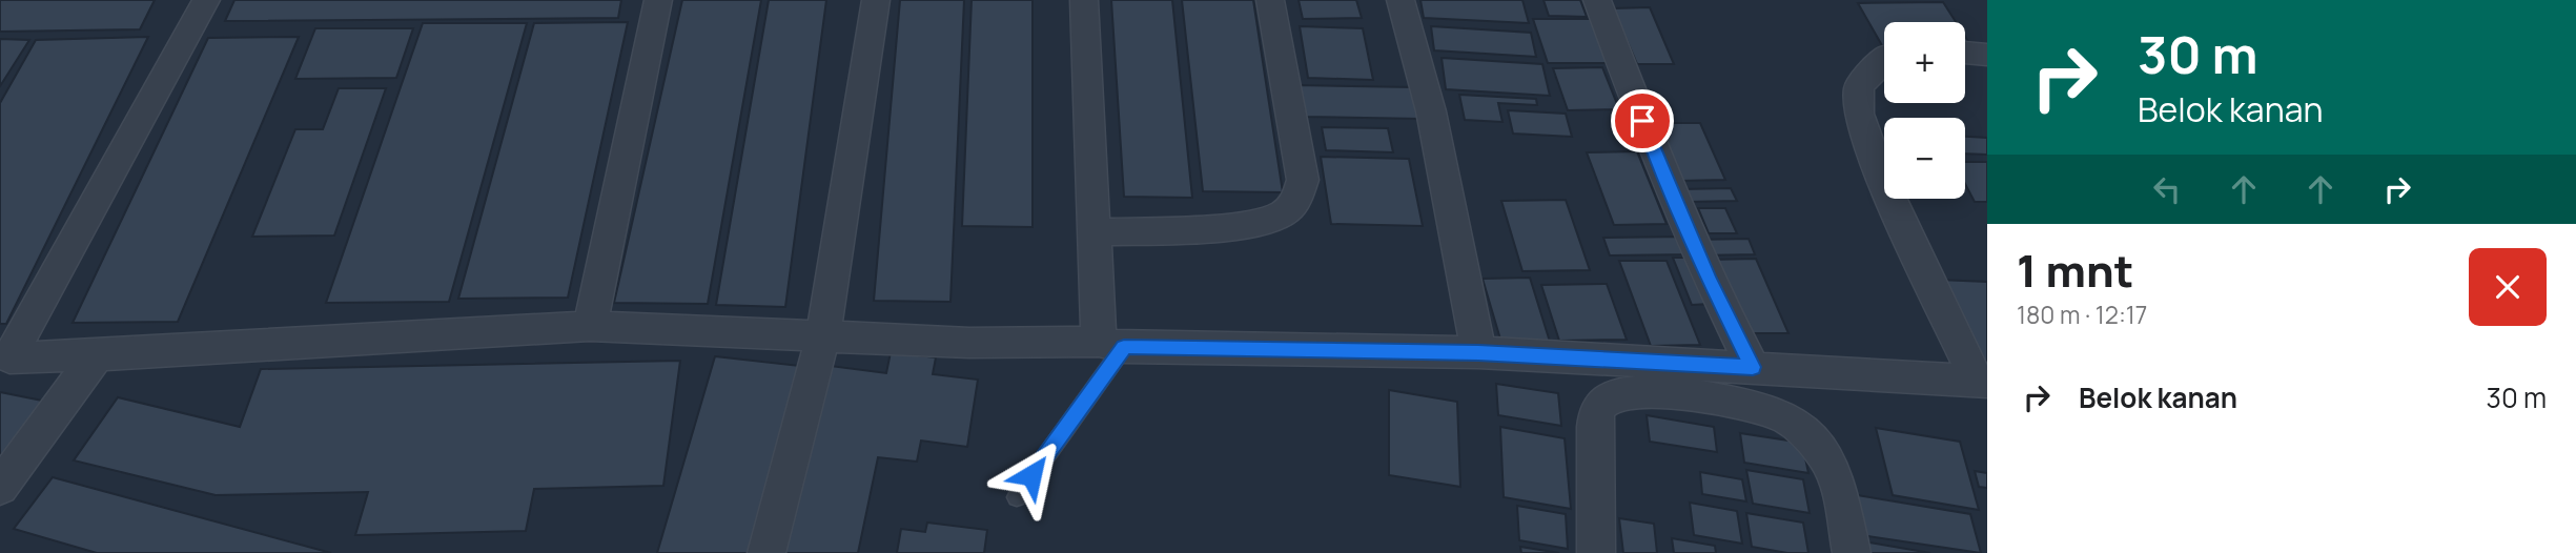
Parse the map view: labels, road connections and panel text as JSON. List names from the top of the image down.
{
  "page": {
    "turn": ["30 m", "Belok kanan"],
    "map_buttons": ["+", "−"],
    "heading": ["1 mnt", "180 m · 12:17"],
    "list": [
      {
        "name": "Belok kanan",
        "value": "30 m"
      }
    ]
  }
}
